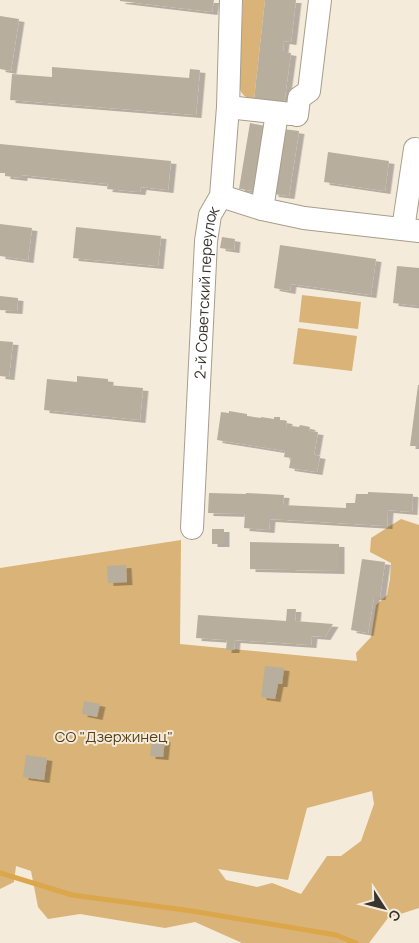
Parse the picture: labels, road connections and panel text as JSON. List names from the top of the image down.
{
  "streets": {
    "street": ["2-й Советский переулок"]
  },
  "parks": ["СО \"Дзержинец\""],
  "north": "bottom right"
}
